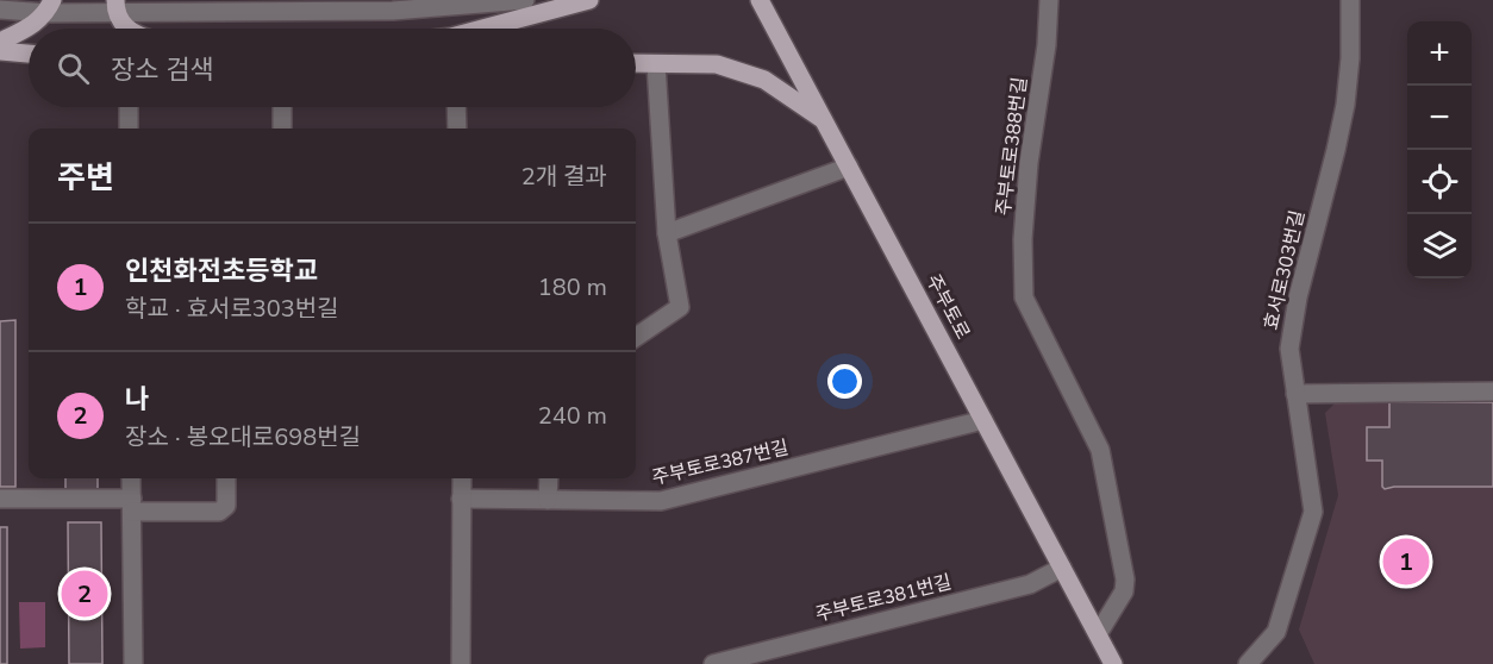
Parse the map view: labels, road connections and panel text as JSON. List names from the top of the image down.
{
  "streets": {
    "main road": ["주부토로"],
    "street": [
      "주부토로388번길",
      "효서로303번길",
      "주부토로387번길",
      "주부토로381번길"
    ]
  },
  "crossings": [
    ["주부토로388번길", "주부토로"],
    ["주부토로", "주부토로387번길"],
    ["주부토로", "주부토로381번길"]
  ],
  "page": {
    "map_buttons": ["+", "−"],
    "search": "장소 검색",
    "heading": ["주변", "2개 결과"],
    "list": [
      {
        "mark": "1",
        "name": "인천화전초등학교",
        "note": "학교 · 효서로303번길",
        "value": "180 m"
      },
      {
        "mark": "2",
        "name": "나",
        "note": "장소 · 봉오대로698번길",
        "value": "240 m"
      }
    ],
    "pins": ["1", "2"]
  }
}
